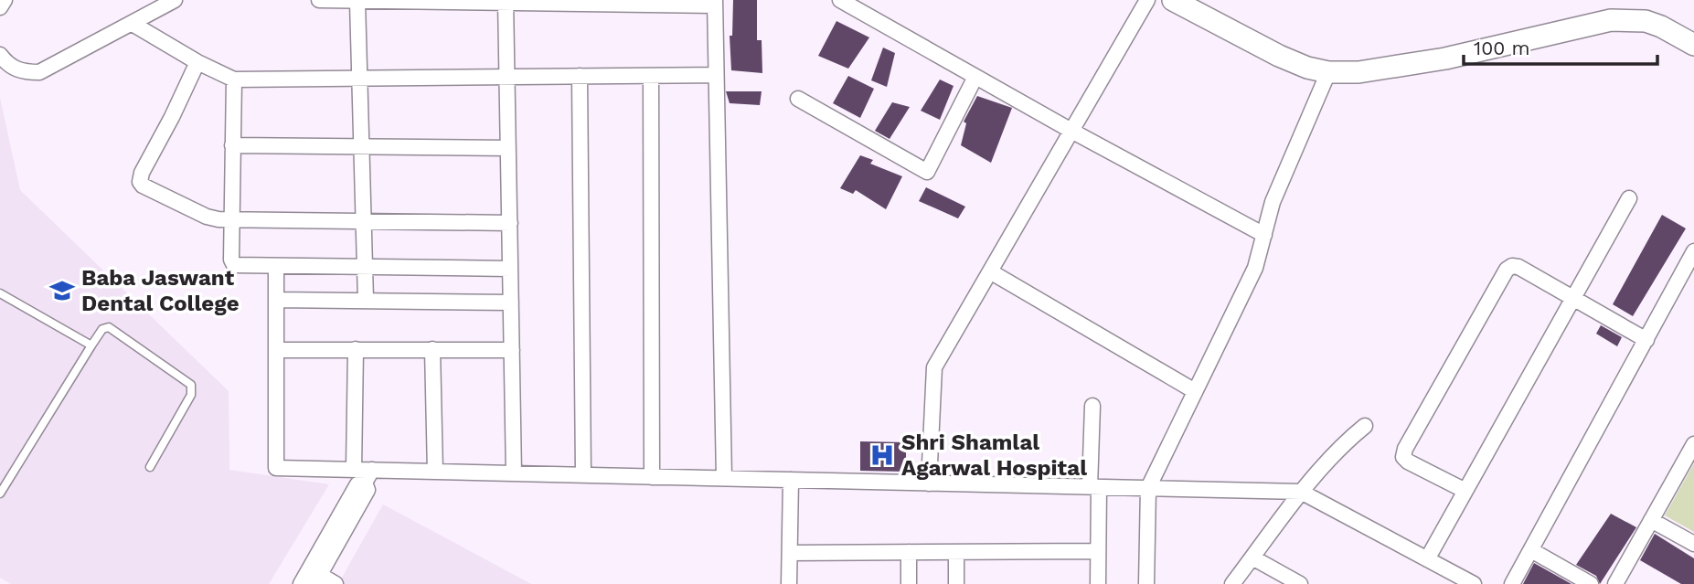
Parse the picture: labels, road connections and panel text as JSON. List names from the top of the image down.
{
  "places": {
    "school or university": ["Baba Jaswant Dental College"],
    "hospital": ["Shri Shamlal Agarwal Hospital"]
  },
  "scale_bar": "100 m"
}
